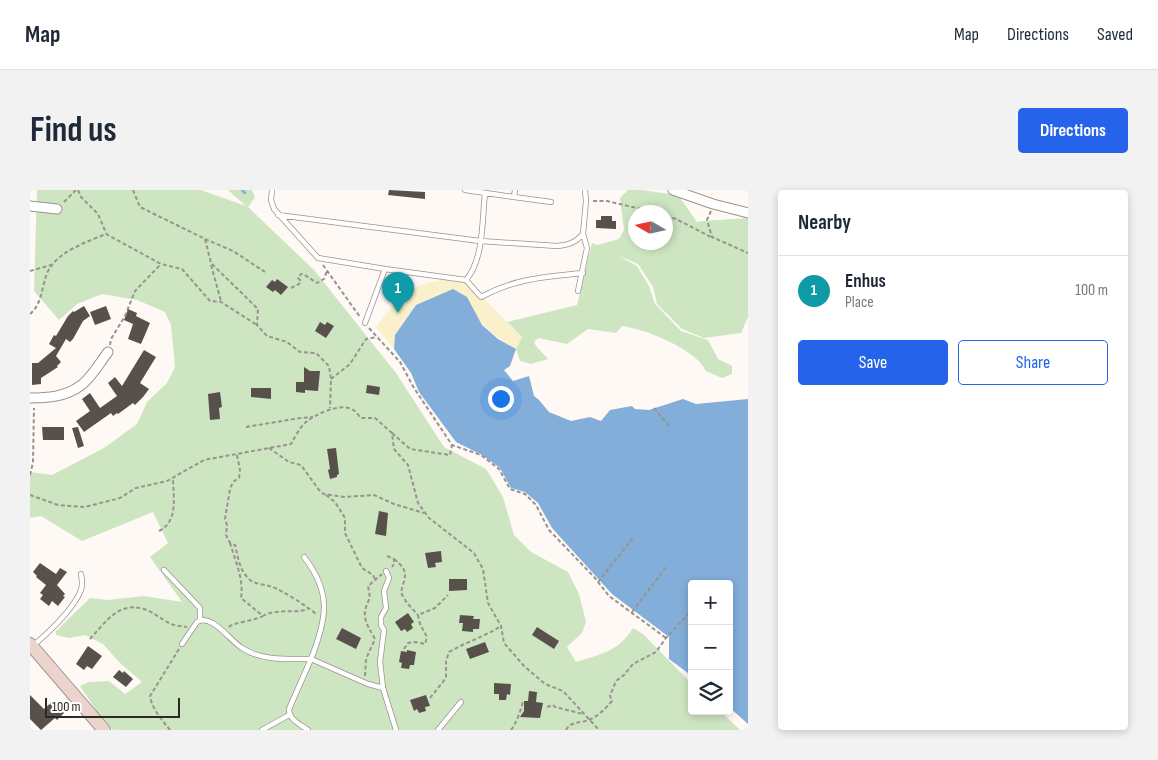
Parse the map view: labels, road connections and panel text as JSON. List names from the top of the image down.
{
  "scale_bar": "100 m",
  "north": "left",
  "page": {
    "header": "Map",
    "nav": ["Map", "Directions", "Saved"],
    "buttons": [
      "Directions",
      ["Save", "Share"]
    ],
    "title": "Find us",
    "heading": "Nearby",
    "list": [
      {
        "mark": "1",
        "name": "Enhus",
        "note": "Place",
        "value": "100 m"
      }
    ],
    "pins": "1",
    "map_buttons": ["+", "−"],
    "scale": "100 m"
  }
}
